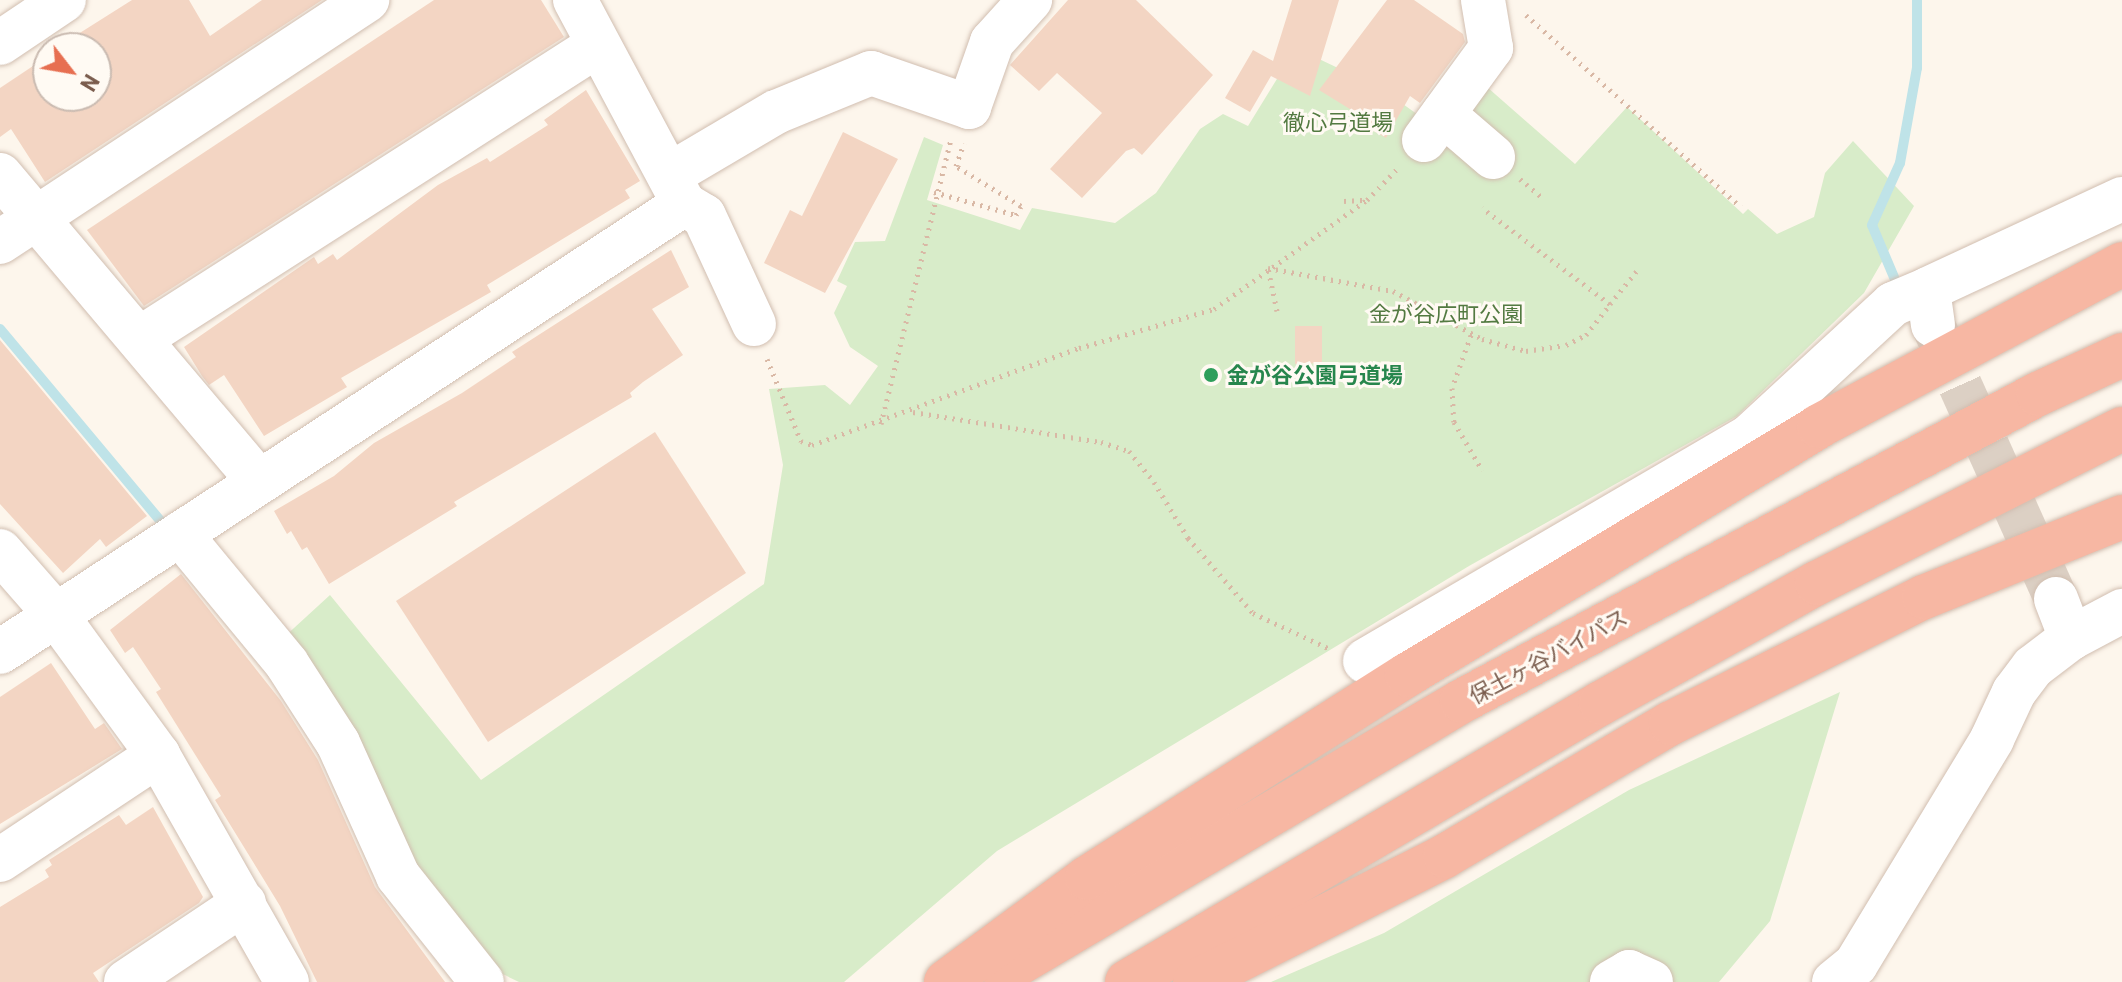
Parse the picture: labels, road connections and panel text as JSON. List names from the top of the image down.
{
  "streets": {
    "highway": ["保土ヶ谷バイパス"]
  },
  "parks": ["徹心弓道場", "金が谷広町公園"],
  "places": ["金が谷公園弓道場"],
  "north": "bottom right"
}
